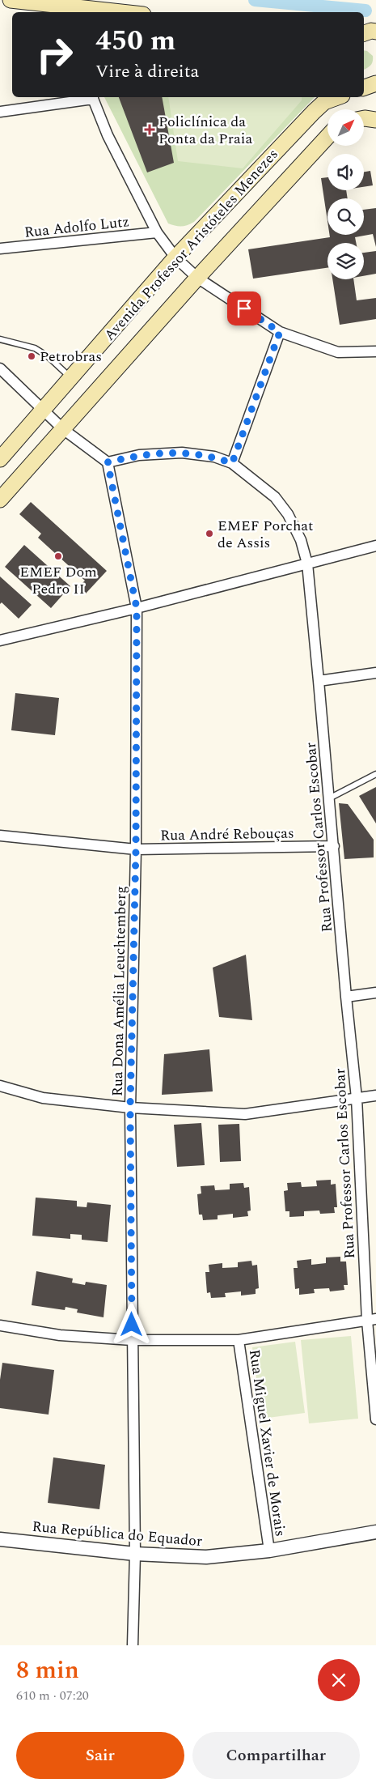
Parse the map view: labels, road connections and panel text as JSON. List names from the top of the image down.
{
  "streets": {
    "main road": ["Avenida Professor Aristóteles Menezes"],
    "street": [
      "Rua Adolfo Lutz",
      "Rua André Rebouças",
      "Rua Professor Carlos Escobar",
      "Rua Dona Amélia Leuchtemberg",
      "Rua Miguel Xavier de Morais",
      "Rua República do Equador"
    ]
  },
  "crossings": [
    ["Rua André Rebouças", "Rua Professor Carlos Escobar"],
    ["Rua André Rebouças", "Rua Dona Amélia Leuchtemberg"],
    ["Rua Professor Carlos Escobar", "Rua Dona Amélia Leuchtemberg"],
    ["Rua Dona Amélia Leuchtemberg", "Rua República do Equador"],
    ["Rua Miguel Xavier de Morais", "Rua República do Equador"]
  ],
  "places": {
    "health": ["Policlínica da Ponta da Praia"],
    "other": ["Petrobras", "EMEF Porchat de Assis", "EMEF Dom Pedro II"]
  },
  "north": "top right",
  "page": {
    "turn": ["450 m", "Vire à direita"],
    "heading": ["8 min", "610 m · 07:20"],
    "buttons": ["Sair", "Compartilhar"]
  }
}
